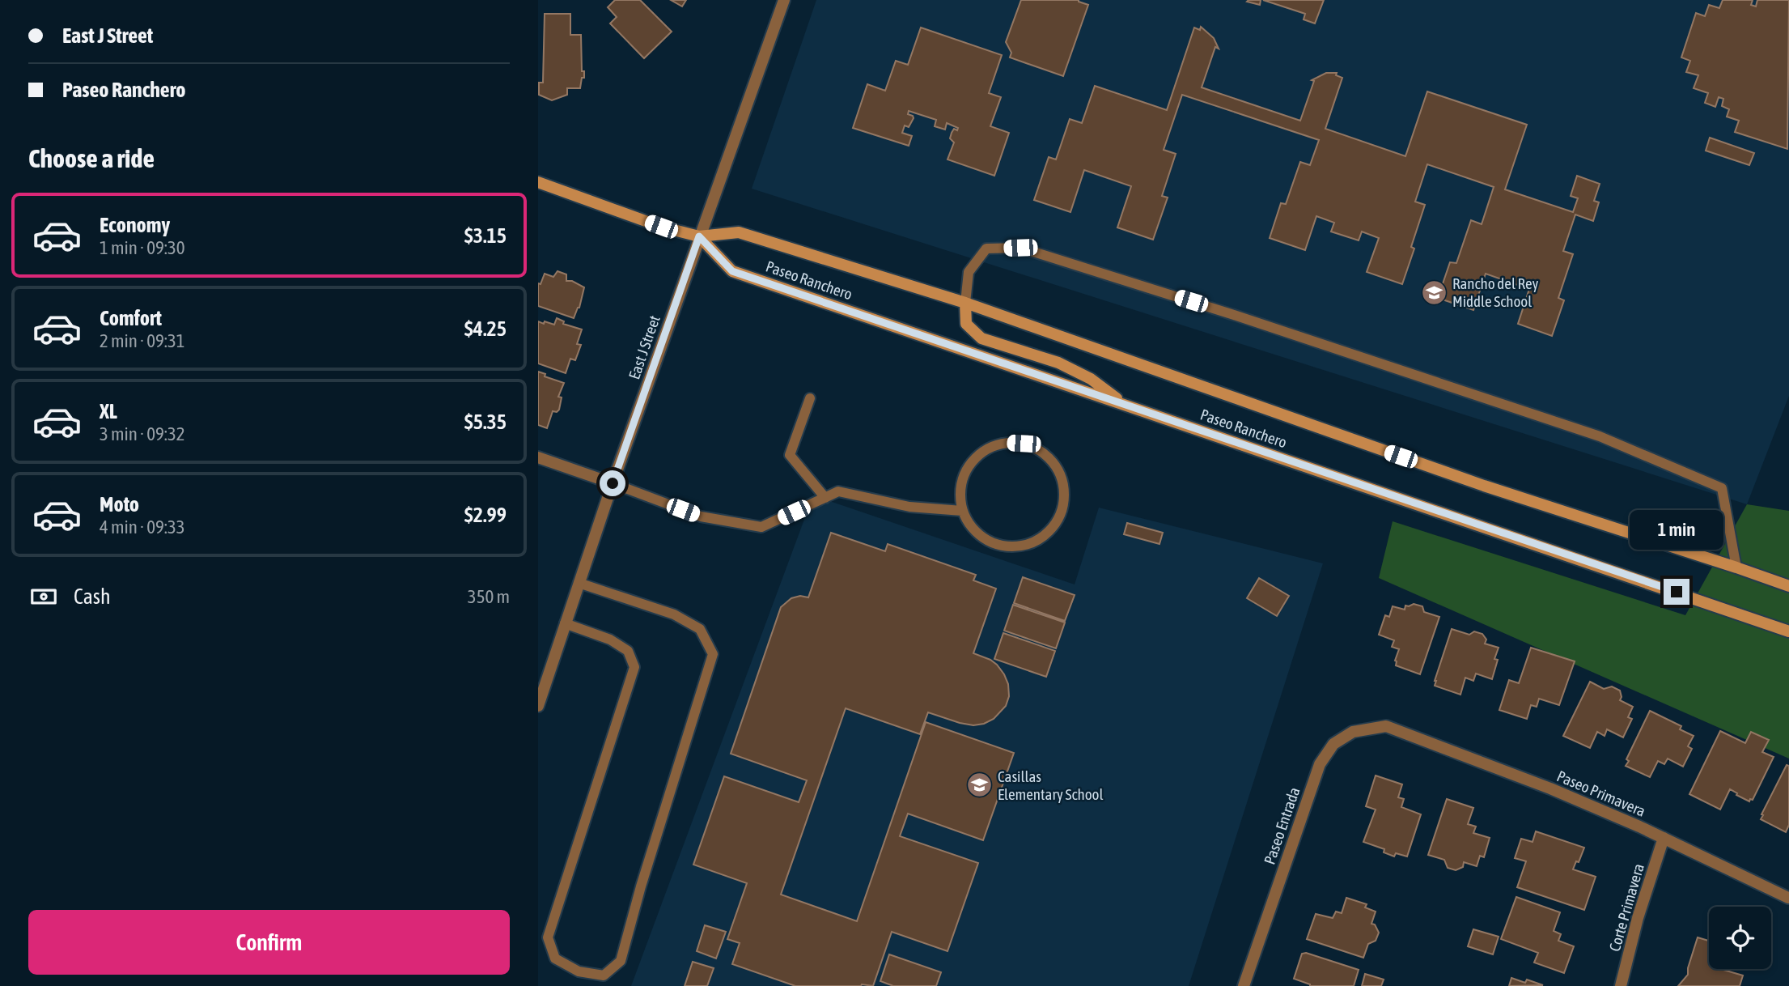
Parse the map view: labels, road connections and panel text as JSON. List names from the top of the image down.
{
  "streets": {
    "main road": ["Paseo Ranchero"],
    "street": [
      "East J Street",
      "Paseo Primavera",
      "Paseo Entrada",
      "Corte Primavera"
    ]
  },
  "crossings": [
    ["Paseo Ranchero", "East J Street"],
    ["Paseo Primavera", "Paseo Entrada"],
    ["Paseo Primavera", "Corte Primavera"]
  ],
  "places": {
    "school or university": ["Rancho del Rey Middle School", "Casillas Elementary School"]
  },
  "page": {
    "banner": ["East J Street", "Paseo Ranchero"],
    "heading": "Choose a ride",
    "list": [
      {
        "name": "Economy",
        "note": "1 min · 09:30",
        "value": "$3.15"
      },
      {
        "name": "Comfort",
        "note": "2 min · 09:31",
        "value": "$4.25"
      },
      {
        "name": "XL",
        "note": "3 min · 09:32",
        "value": "$5.35"
      },
      {
        "name": "Moto",
        "note": "4 min · 09:33",
        "value": "$2.99"
      }
    ],
    "bubble": "1 min",
    "pay": ["Cash", "350 m"],
    "buttons": "Confirm"
  }
}
